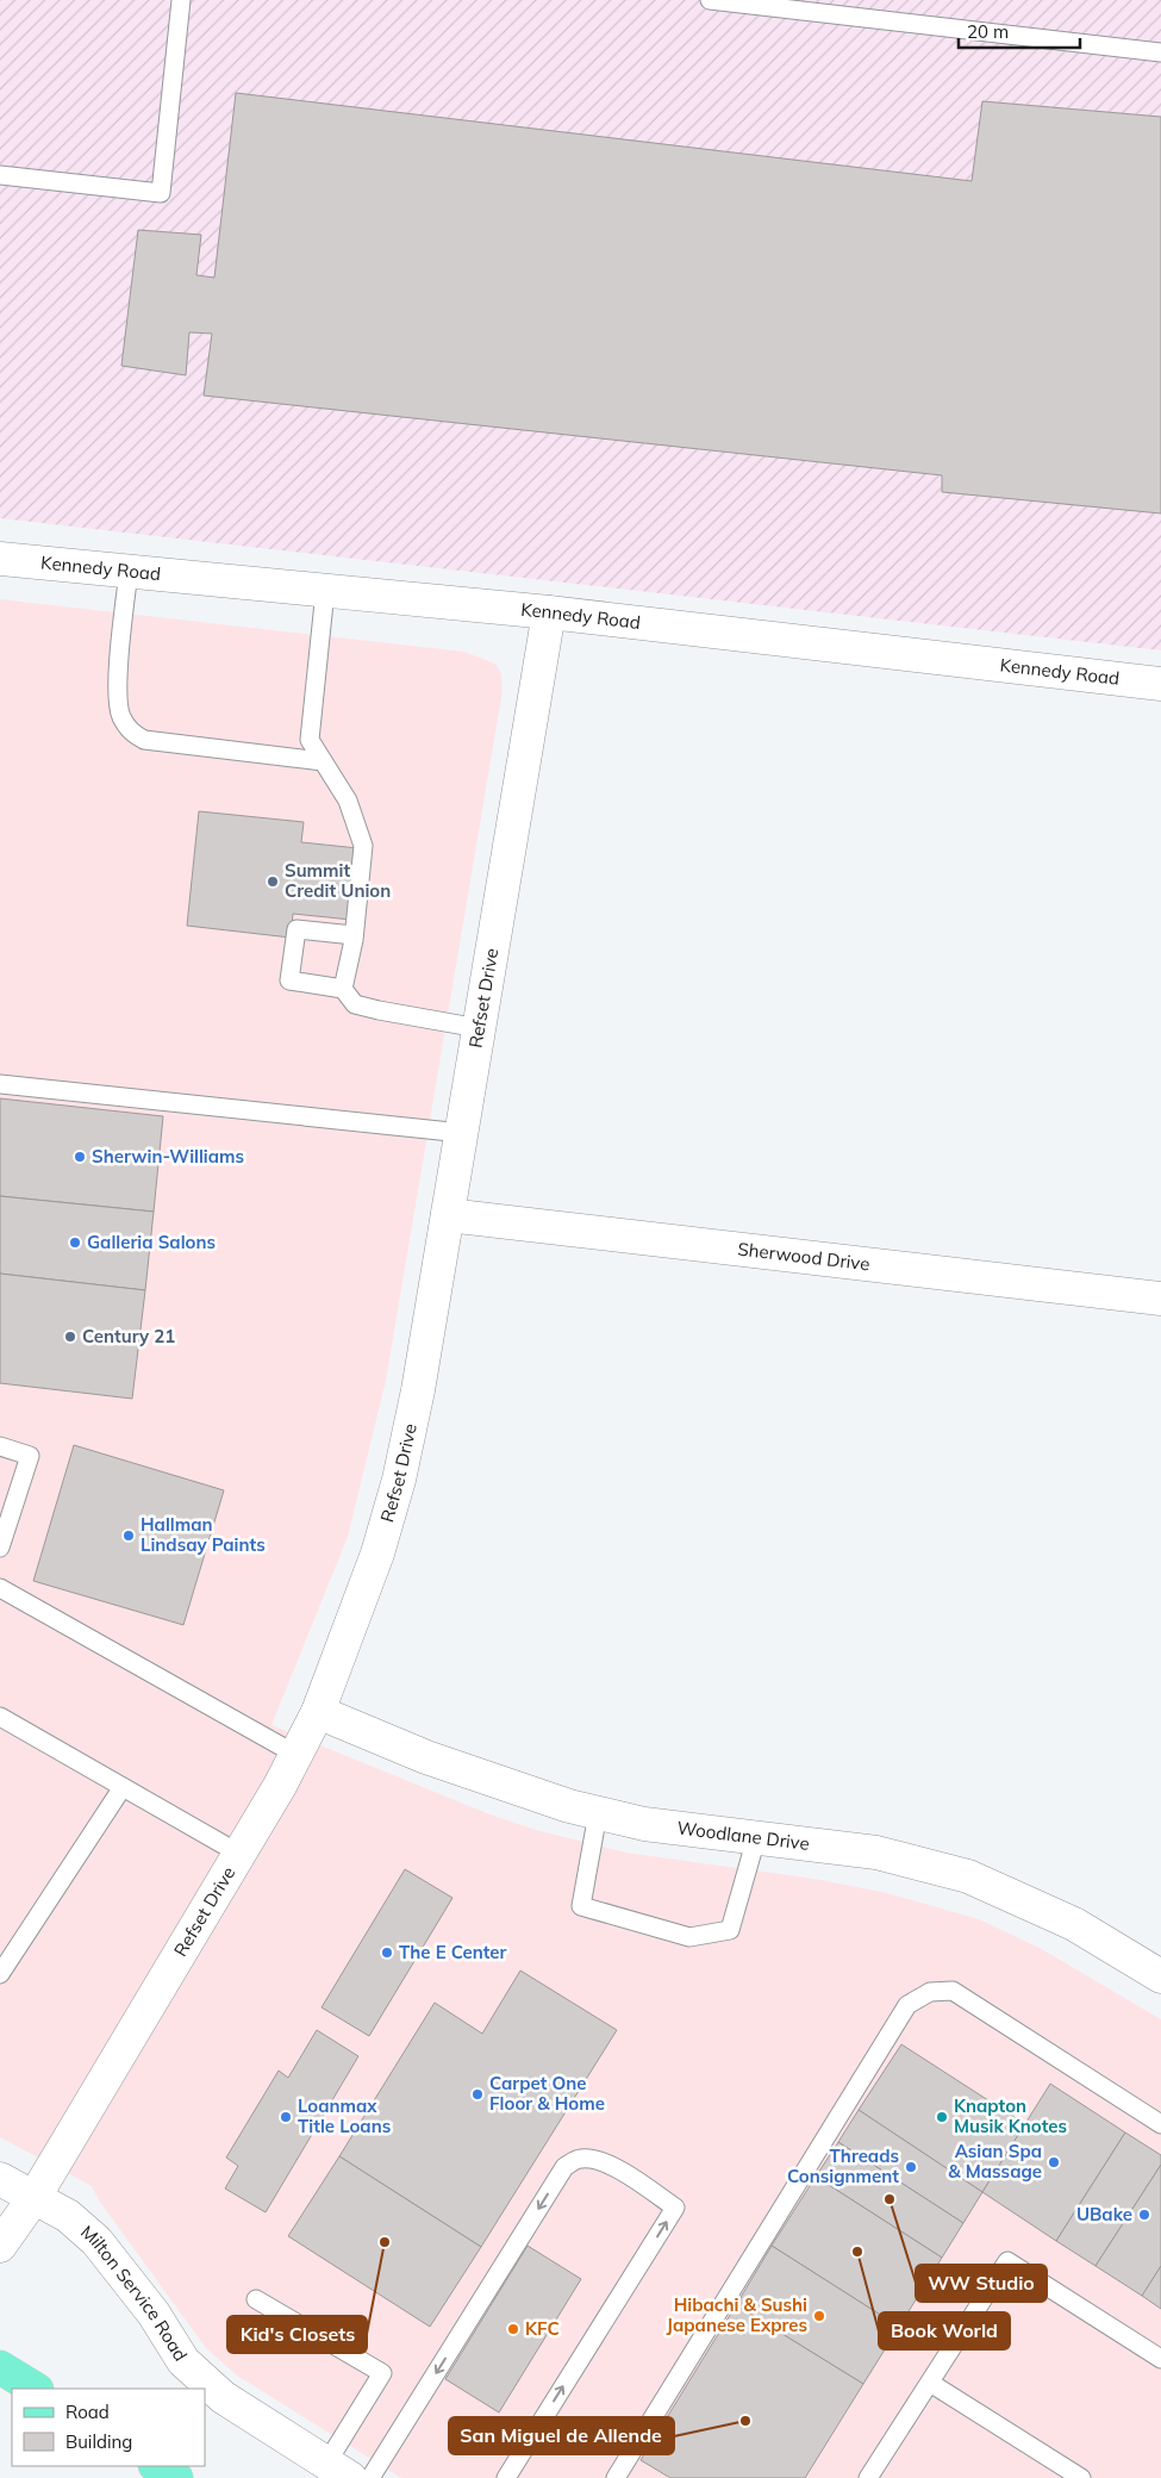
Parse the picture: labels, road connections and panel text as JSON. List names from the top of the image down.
{
  "streets": {
    "street": [
      "Kennedy Road",
      "Refset Drive",
      "Sherwood Drive",
      "Woodlane Drive",
      "Milton Service Road"
    ]
  },
  "crossings": [
    ["Kennedy Road", "Refset Drive"],
    ["Refset Drive", "Sherwood Drive"],
    ["Refset Drive", "Woodlane Drive"],
    ["Refset Drive", "Milton Service Road"]
  ],
  "places": [
    "Summit Credit Union",
    "Sherwin-Williams",
    "Galleria Salons",
    "Century 21",
    "Hallman Lindsay Paints",
    "The E Center",
    "Carpet One Floor & Home",
    "Loanmax Title Loans",
    "Knapton Musik Knotes",
    "Asian Spa & Massage",
    "Threads Consignment",
    "WW Studio",
    "UBake",
    "Kid's Closets",
    "Book World",
    "Hibachi & Sushi Japanese Expres",
    "KFC",
    "San Miguel de Allende"
  ],
  "legend": ["Road", "Building"],
  "scale_bar": "20 m"
}
